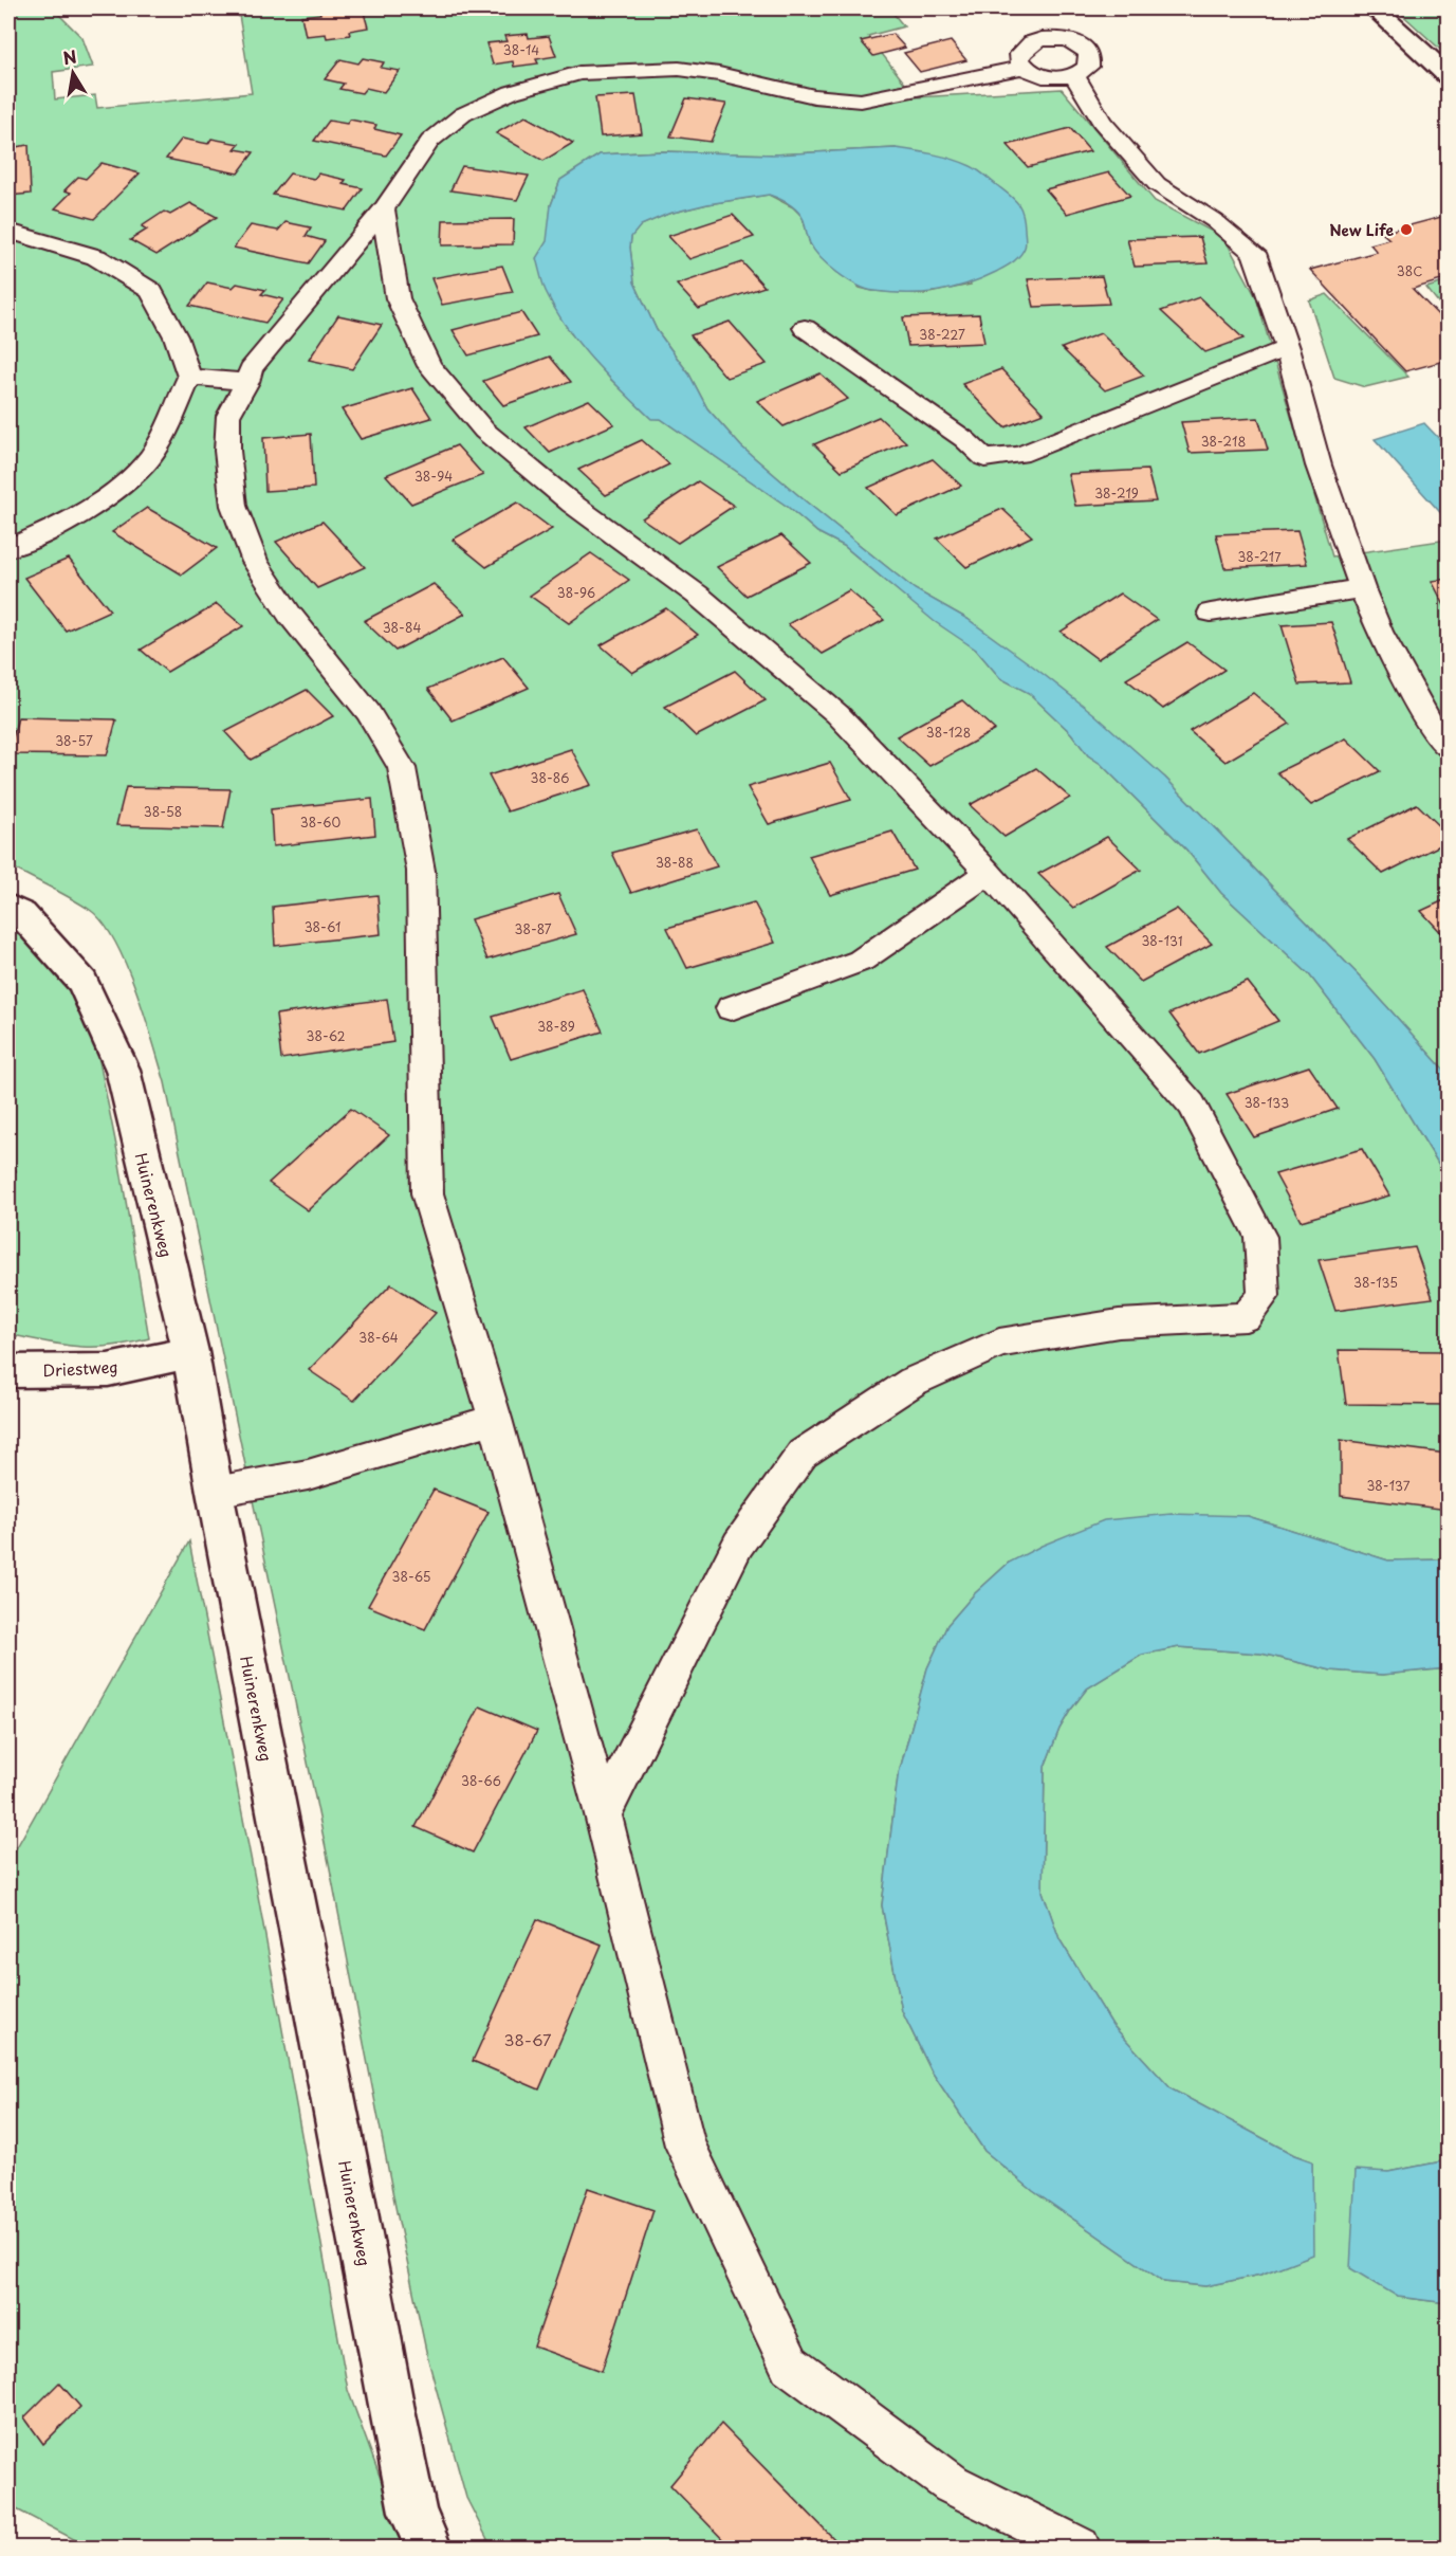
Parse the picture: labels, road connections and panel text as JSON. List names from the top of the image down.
{
  "streets": {
    "street": ["Huinerenkweg", "Driestweg"]
  },
  "crossings": [
    ["Huinerenkweg", "Driestweg"]
  ],
  "places": ["New Life"],
  "house_numbers": [
    "38-14",
    "38C",
    "38-227",
    "38-218",
    "38-94",
    "38-219",
    "38-217",
    "38-96",
    "38-84",
    "38-128",
    "38-57",
    "38-86",
    "38-58",
    "38-60",
    "38-88",
    "38-61",
    "38-87",
    "38-131",
    "38-89",
    "38-62",
    "38-133",
    "38-135",
    "38-64",
    "38-137",
    "38-65",
    "38-66",
    "38-67"
  ],
  "north": "top"
}
